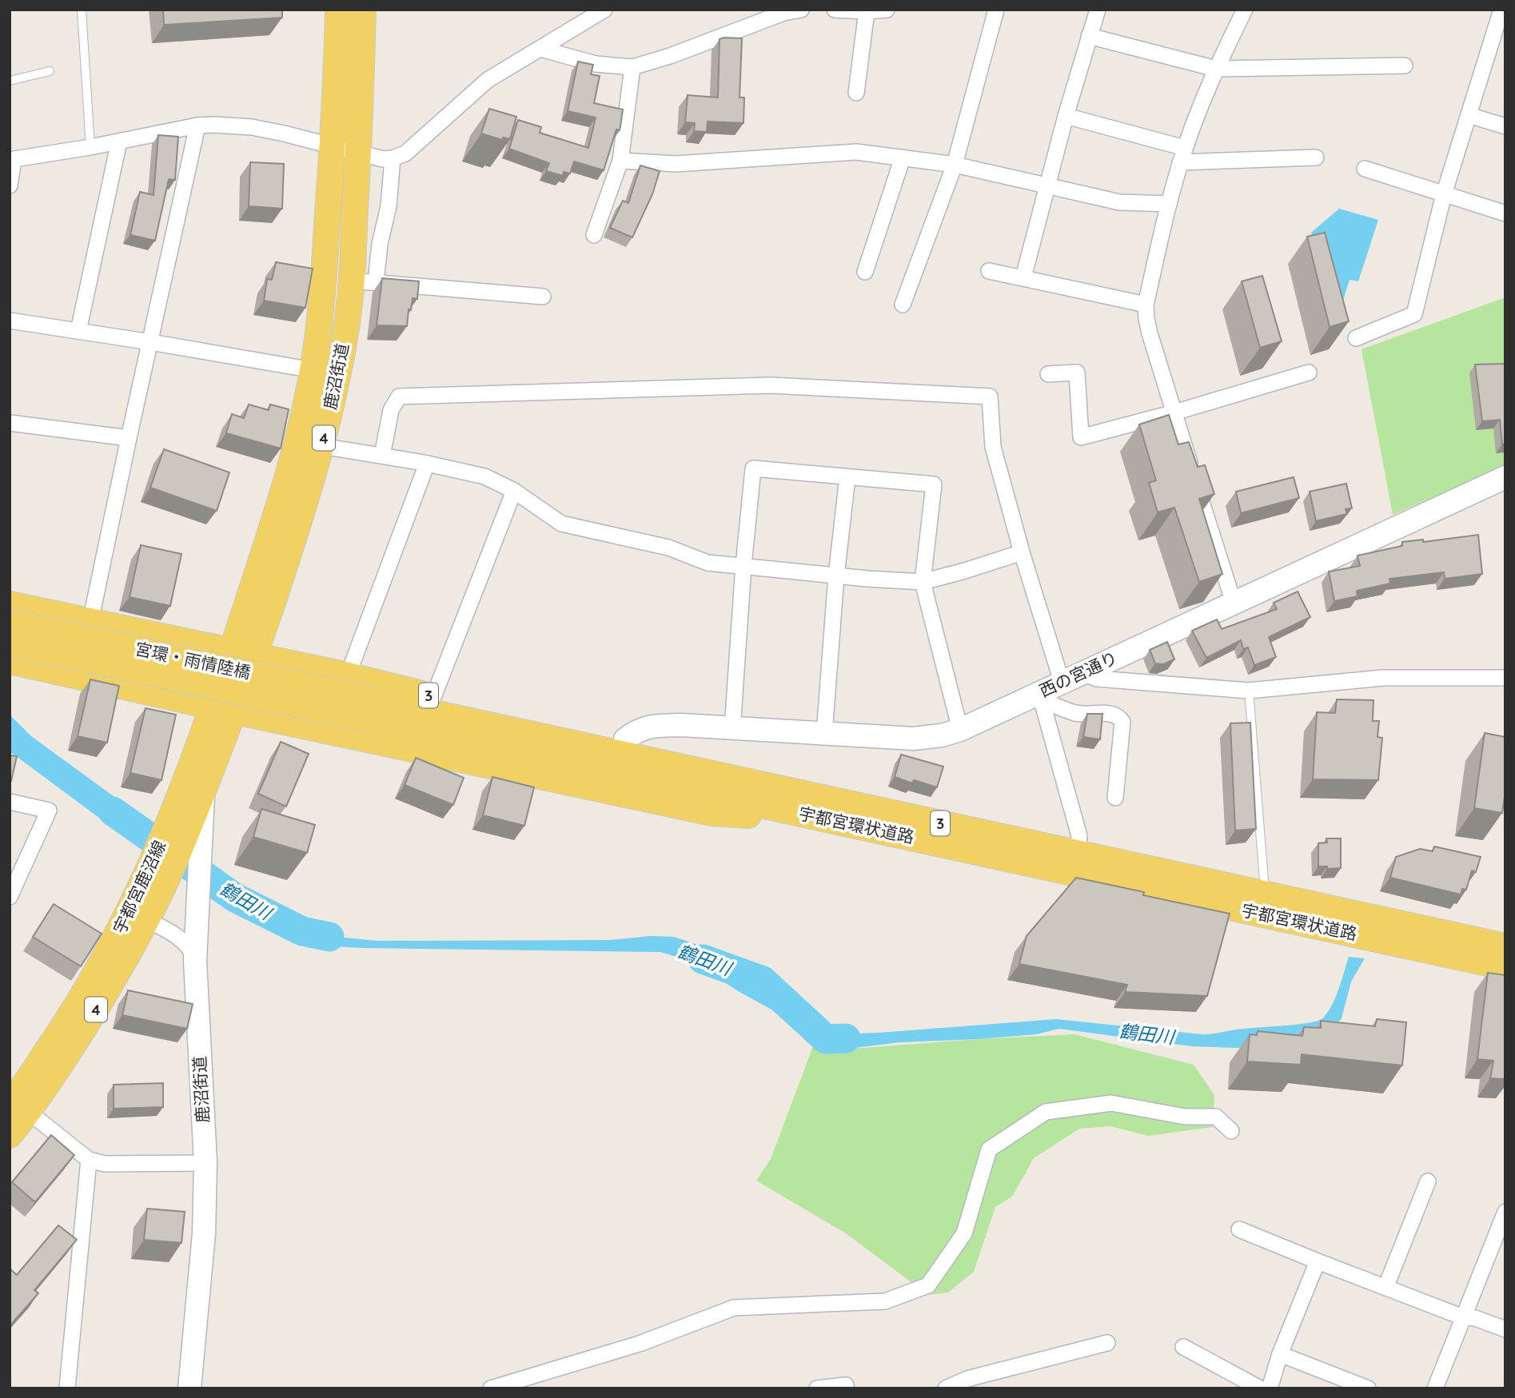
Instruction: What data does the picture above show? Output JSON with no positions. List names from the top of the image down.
{
  "streets": {
    "main road": [
      "鹿沼街道",
      "4",
      "宮環・雨情陸橋",
      "3",
      "宇都宮環状道路",
      "宇都宮鹿沼線"
    ],
    "street": ["西の宮通り"]
  },
  "crossings": [
    ["鹿沼街道", "3"],
    ["鹿沼街道", "宇都宮鹿沼線"],
    ["宮環・雨情陸橋", "宇都宮環状道路"],
    ["西の宮通り", "3"],
    ["3", "宇都宮環状道路"],
    ["3", "宇都宮鹿沼線"]
  ],
  "water": ["鶴田川"]
}
